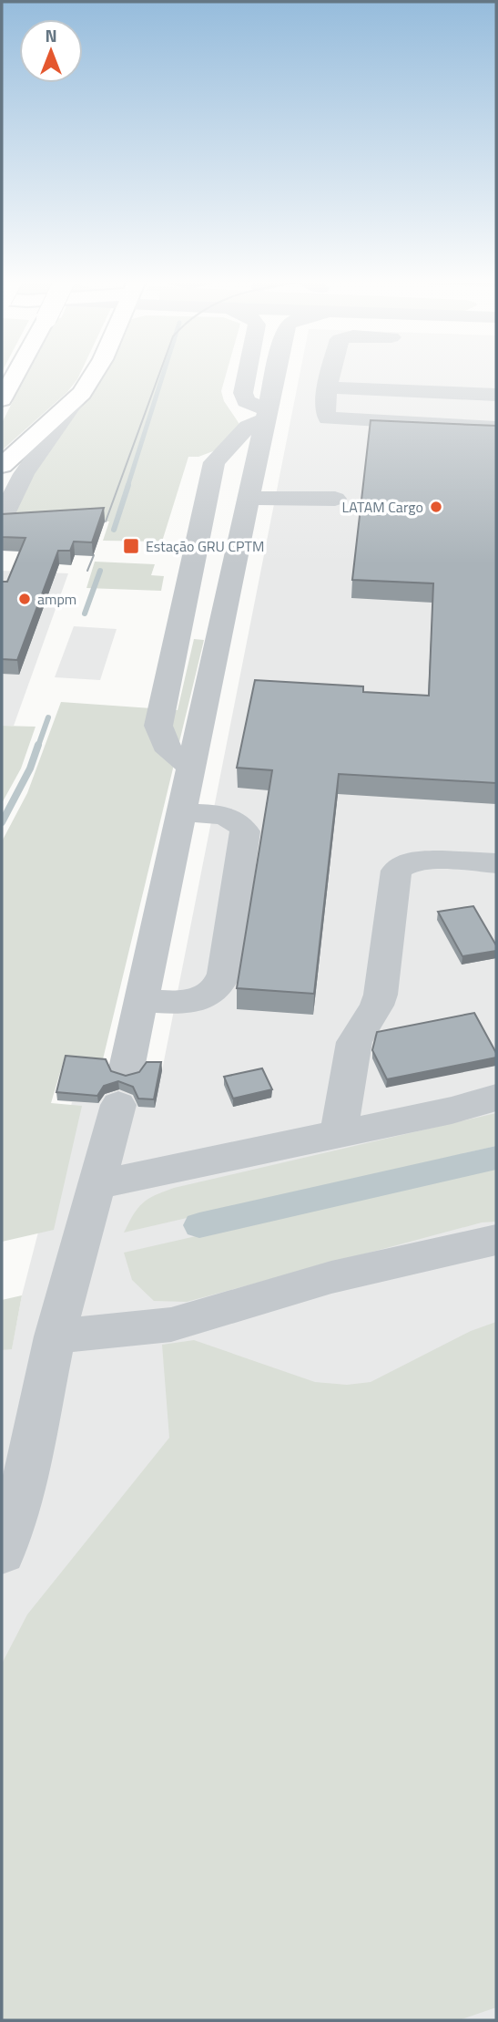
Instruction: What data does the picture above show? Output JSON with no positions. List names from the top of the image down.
{
  "places": {
    "other": ["LATAM Cargo", "ampm"],
    "transit": ["Estação GRU CPTM"]
  },
  "north": "top"
}
